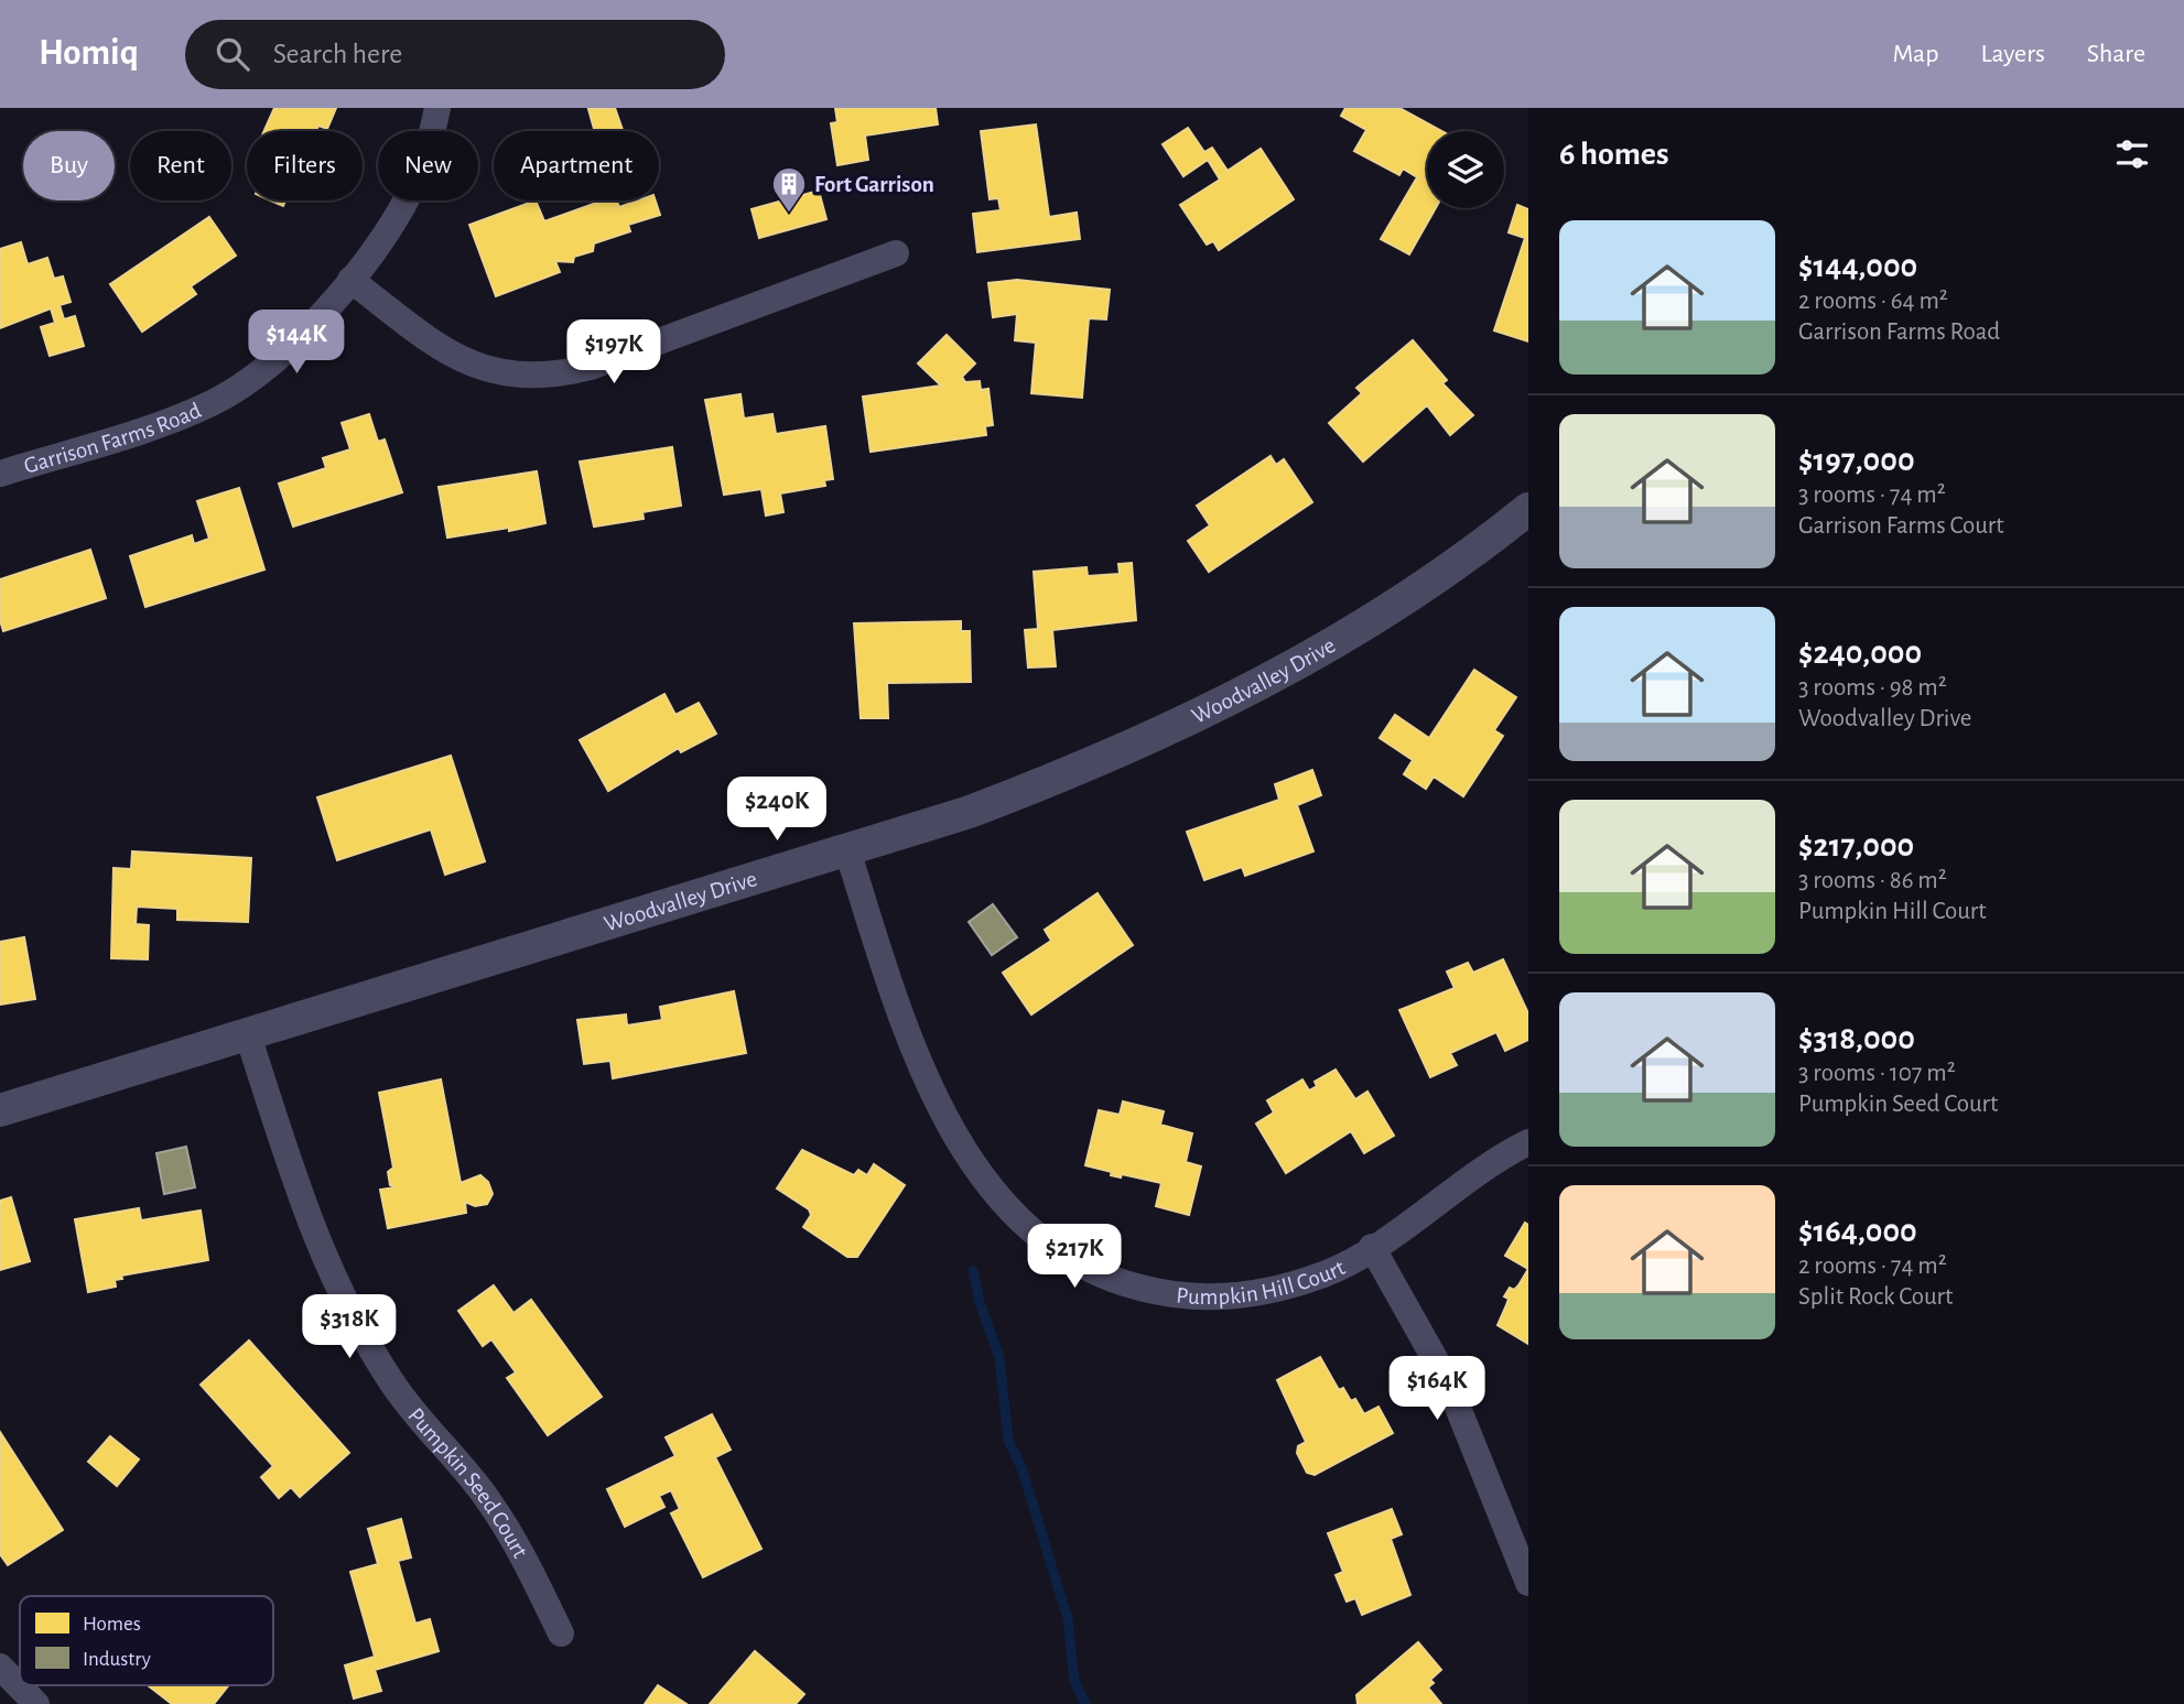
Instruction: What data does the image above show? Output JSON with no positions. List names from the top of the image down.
{
  "streets": {
    "street": [
      "Garrison Farms Road",
      "Woodvalley Drive",
      "Pumpkin Hill Court",
      "Pumpkin Seed Court"
    ]
  },
  "crossings": [
    ["Woodvalley Drive", "Pumpkin Hill Court"],
    ["Woodvalley Drive", "Pumpkin Seed Court"]
  ],
  "places": {
    "building": ["Fort Garrison"]
  },
  "legend": ["Homes", "Industry"],
  "page": {
    "header": "Homiq",
    "search": "Search here",
    "nav": ["Map", "Layers", "Share"],
    "heading": "6 homes",
    "chip": [
      "Buy",
      "Rent",
      "Filters",
      "New",
      "Apartment"
    ],
    "list": [
      {
        "name": "$144,000",
        "note": "2 rooms · 64 m² · Garrison Farms Road"
      },
      {
        "name": "$197,000",
        "note": "3 rooms · 74 m² · Garrison Farms Court"
      },
      {
        "name": "$240,000",
        "note": "3 rooms · 98 m² · Woodvalley Drive"
      },
      {
        "name": "$217,000",
        "note": "3 rooms · 86 m² · Pumpkin Hill Court"
      },
      {
        "name": "$318,000",
        "note": "3 rooms · 107 m² · Pumpkin Seed Court"
      },
      {
        "name": "$164,000",
        "note": "2 rooms · 74 m² · Split Rock Court"
      }
    ],
    "price": [
      "$144K",
      "$197K",
      "$240K",
      "$217K",
      "$318K",
      "$164K"
    ]
  }
}
